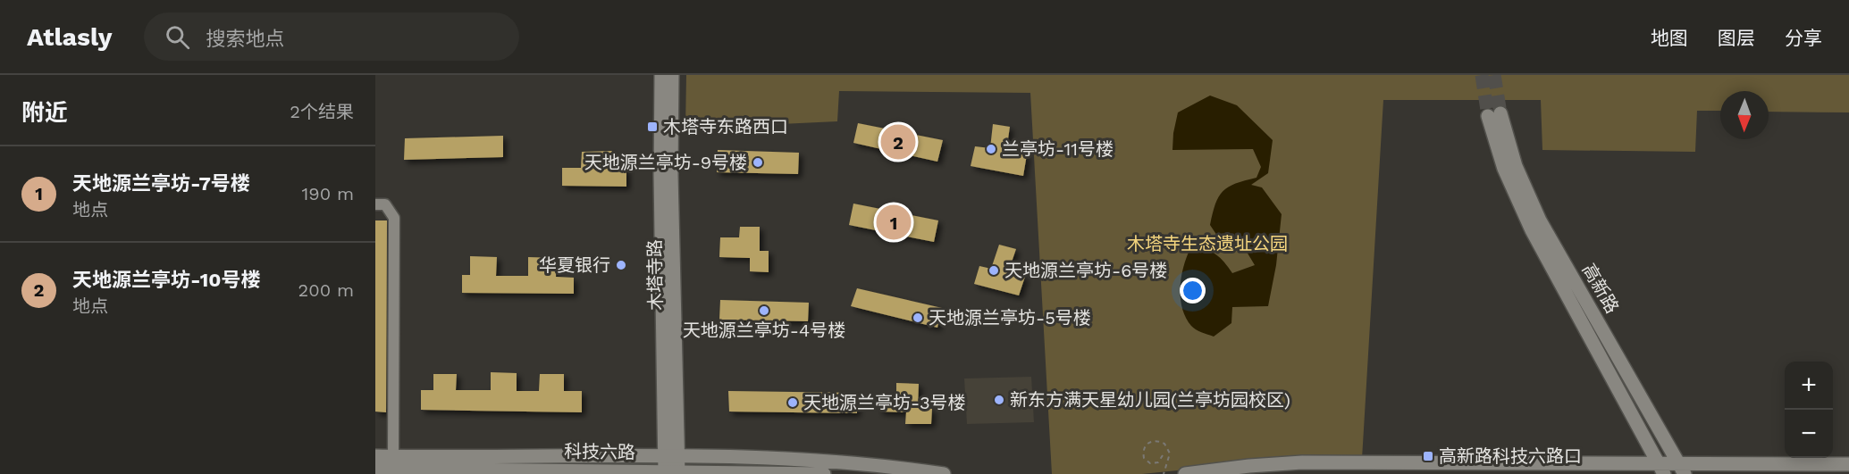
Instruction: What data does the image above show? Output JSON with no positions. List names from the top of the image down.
{
  "streets": {
    "main road": ["木塔寺路", "高新路", "科技六路"]
  },
  "crossings": [
    ["木塔寺路", "科技六路"]
  ],
  "parks": ["木塔寺生态遗址公园"],
  "places": {
    "transit": ["木塔寺东路西口", "高新路科技六路口"],
    "other": [
      "兰亭坊-11号楼",
      "天地源兰亭坊-9号楼",
      "华夏银行",
      "天地源兰亭坊-6号楼",
      "天地源兰亭坊-4号楼",
      "天地源兰亭坊-5号楼",
      "新东方满天星幼儿园(兰亭坊园校区)",
      "天地源兰亭坊-3号楼"
    ]
  },
  "north": "bottom",
  "page": {
    "header": "Atlasly",
    "search": "搜索地点",
    "nav": ["地图", "图层", "分享"],
    "heading": ["附近", "2个结果"],
    "pins": ["2", "1"],
    "list": [
      {
        "mark": "1",
        "name": "天地源兰亭坊-7号楼",
        "note": "地点",
        "value": "190 m"
      },
      {
        "mark": "2",
        "name": "天地源兰亭坊-10号楼",
        "note": "地点",
        "value": "200 m"
      }
    ],
    "map_buttons": ["+", "−"]
  }
}
